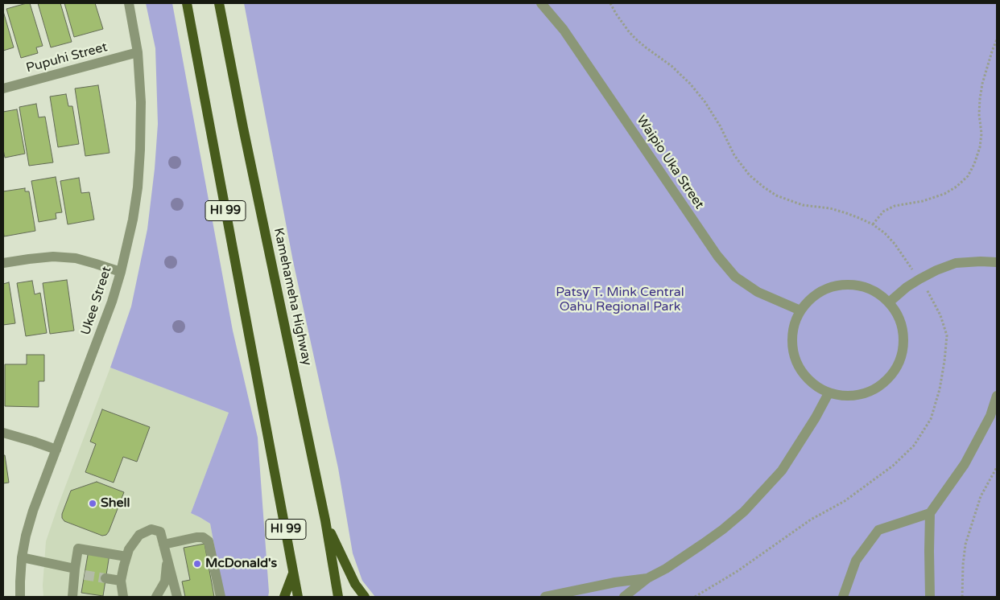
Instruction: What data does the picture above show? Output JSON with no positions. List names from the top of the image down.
{
  "streets": {
    "main road": ["HI 99", "Kamehameha Highway"],
    "street": ["Pupuhi Street", "Waipio Uka Street", "Ukee Street"]
  },
  "crossings": [
    ["Pupuhi Street", "Ukee Street"]
  ],
  "parks": ["Patsy T. Mink Central Oahu Regional Park"],
  "places": ["Shell", "McDonald's"]
}
